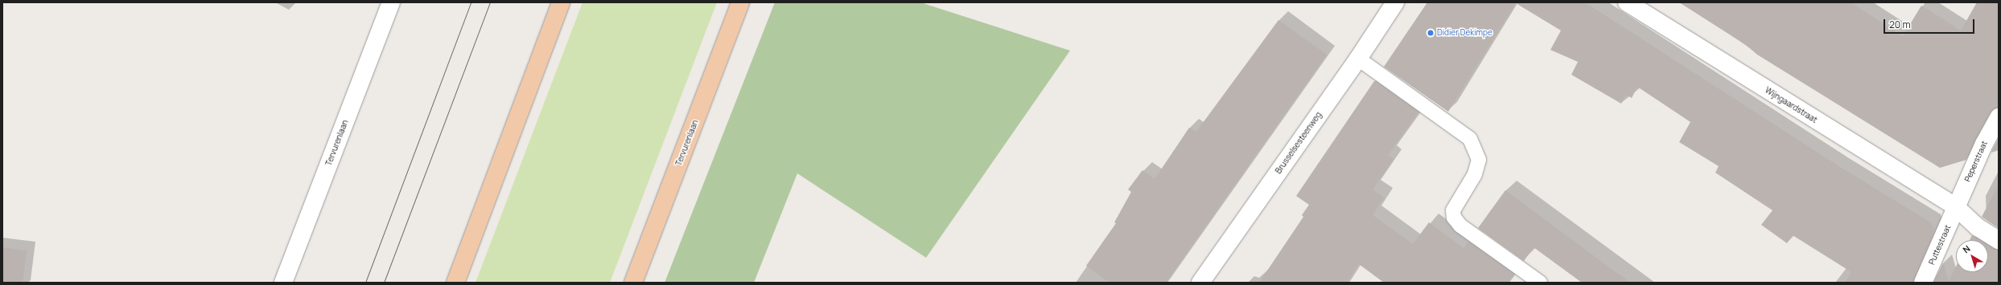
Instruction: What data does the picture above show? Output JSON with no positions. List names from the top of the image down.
{
  "streets": {
    "main road": ["Tervurenlaan"],
    "street": [
      "Wijngaardstraat",
      "Brusselsesteenweg",
      "Peperstraat",
      "Puttestraat"
    ]
  },
  "crossings": [
    ["Wijngaardstraat", "Peperstraat"],
    ["Wijngaardstraat", "Puttestraat"],
    ["Peperstraat", "Puttestraat"]
  ],
  "places": ["Didier Dekimpe"],
  "scale_bar": "20 m",
  "north": "top left"
}
